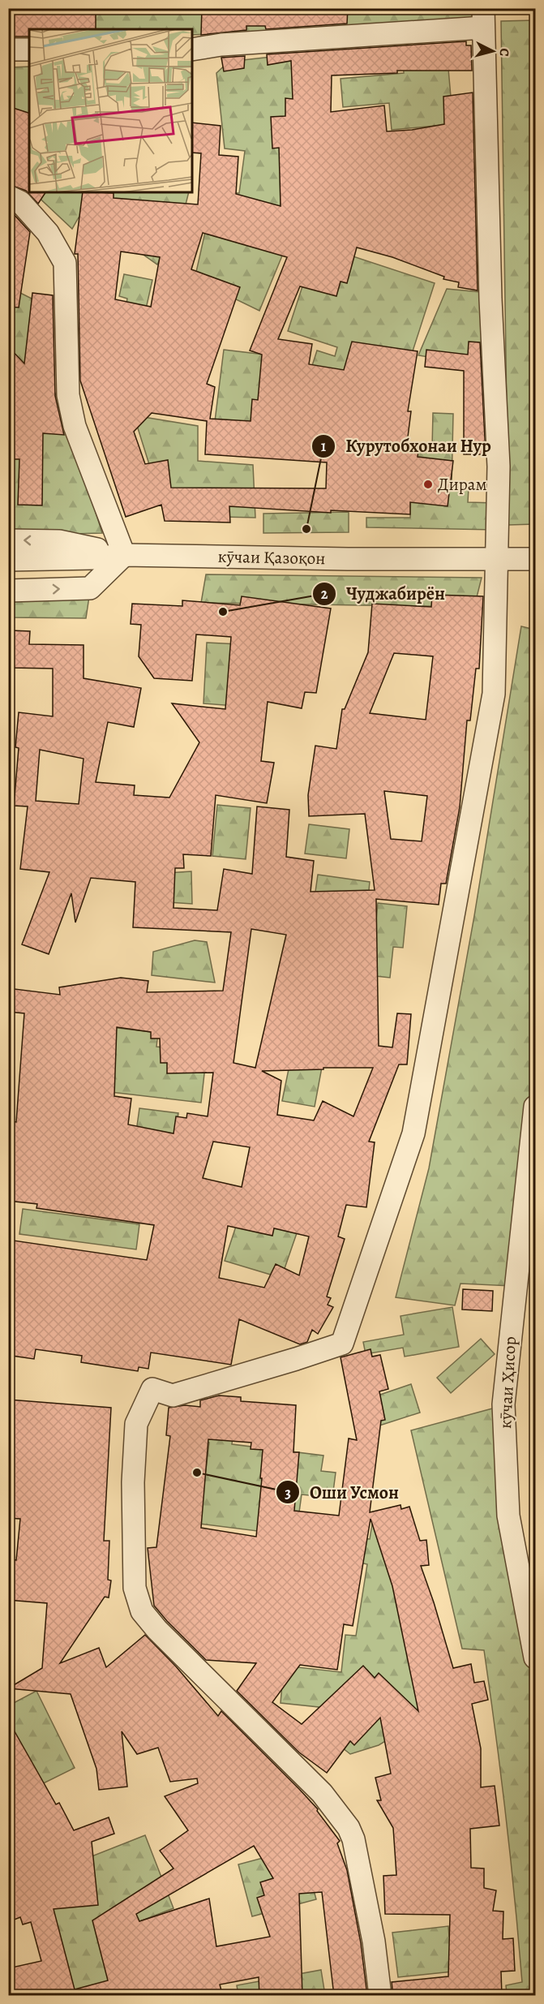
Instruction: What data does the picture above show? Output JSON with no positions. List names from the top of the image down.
{
  "streets": {
    "street": ["кӯчаи Қазоқон", "кӯчаи Ҳисор"]
  },
  "places": [
    "Дирам",
    "Курутобхонаи Нур",
    "Чуджабирён",
    "Оши Усмон"
  ],
  "north": "right"
}
